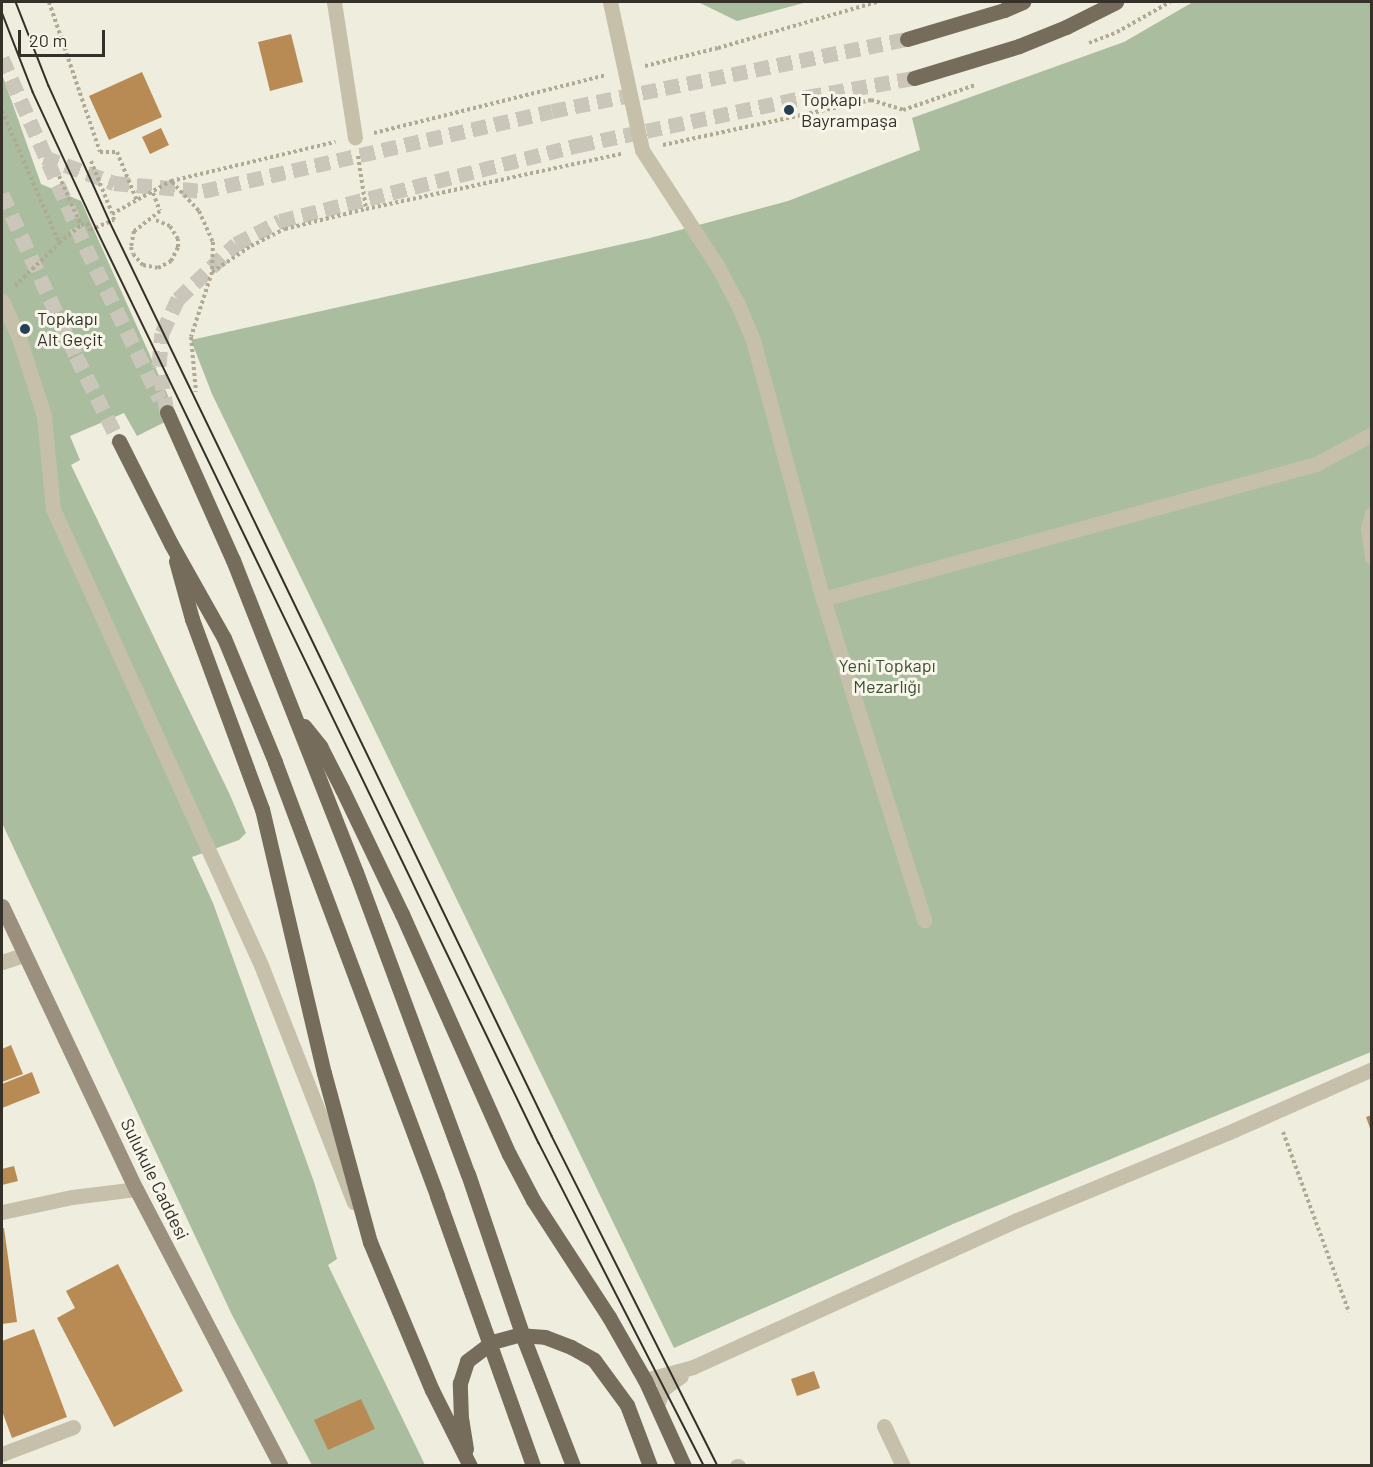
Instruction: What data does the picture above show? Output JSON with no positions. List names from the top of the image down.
{
  "streets": {
    "street": ["Sulukule Caddesi"]
  },
  "parks": ["Yeni Topkapı Mezarlığı"],
  "places": ["Topkapı Bayrampaşa", "Topkapı Alt Geçit"],
  "scale_bar": "20 m"
}
